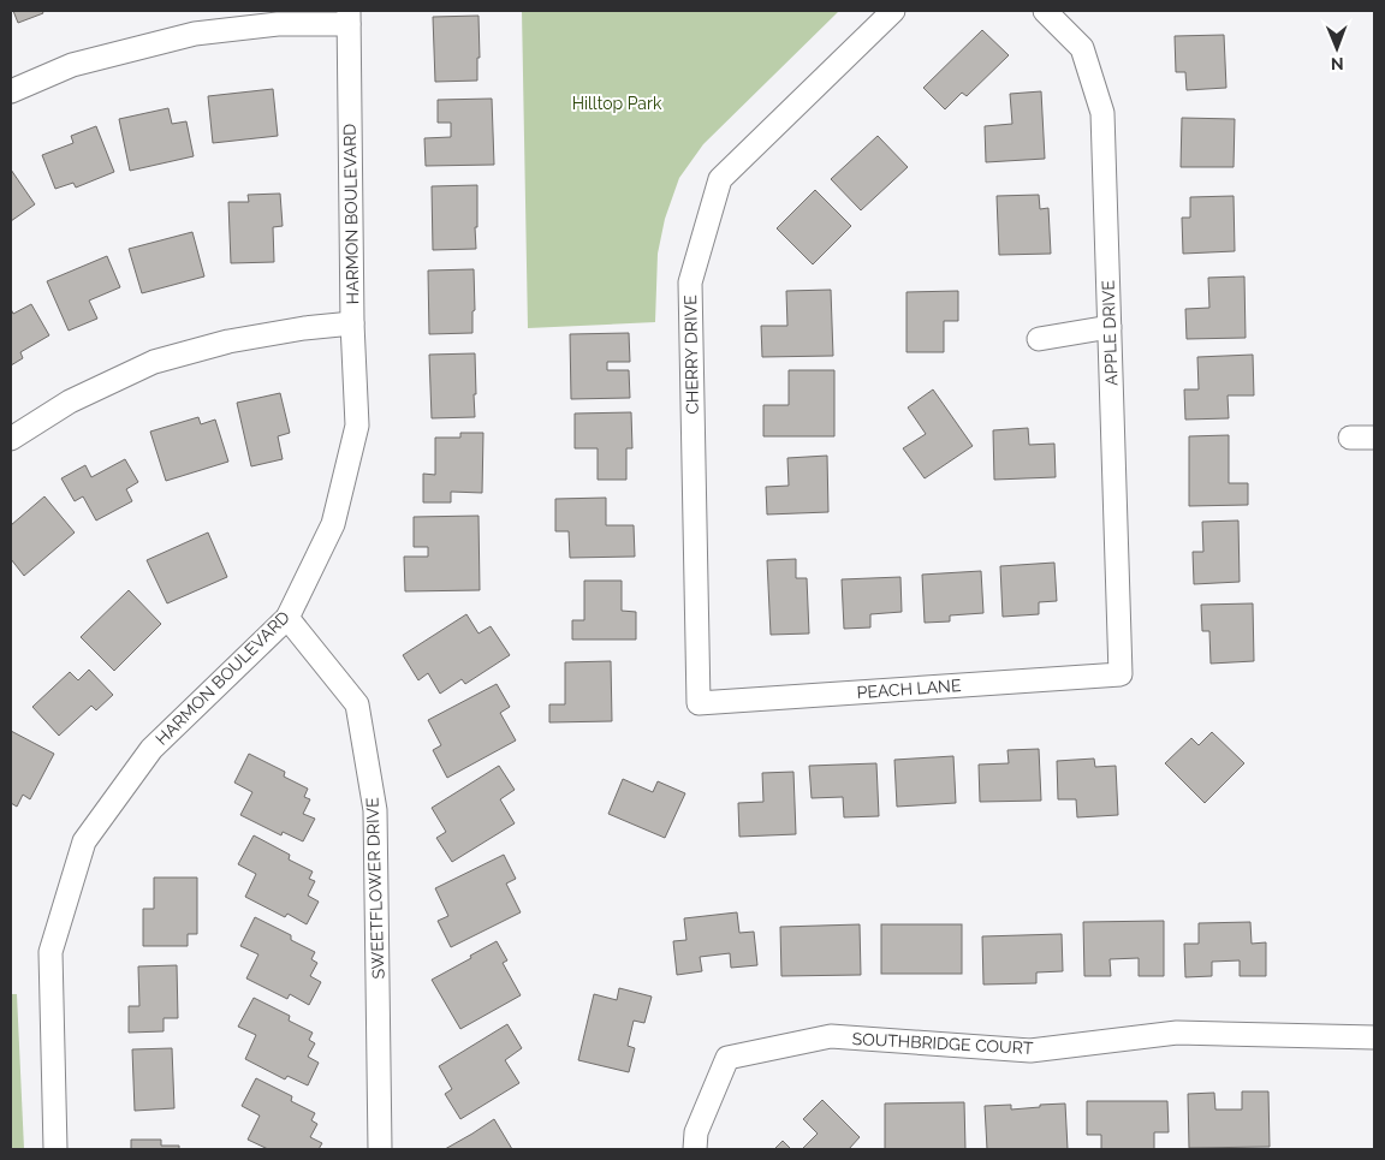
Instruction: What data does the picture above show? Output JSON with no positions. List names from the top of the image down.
{
  "streets": {
    "street": [
      "HARMON BOULEVARD",
      "APPLE DRIVE",
      "CHERRY DRIVE",
      "PEACH LANE",
      "SWEETFLOWER DRIVE",
      "SOUTHBRIDGE COURT"
    ]
  },
  "crossings": [
    ["HARMON BOULEVARD", "SWEETFLOWER DRIVE"],
    ["APPLE DRIVE", "PEACH LANE"],
    ["CHERRY DRIVE", "PEACH LANE"]
  ],
  "parks": ["Hilltop Park"],
  "north": "bottom"
}
